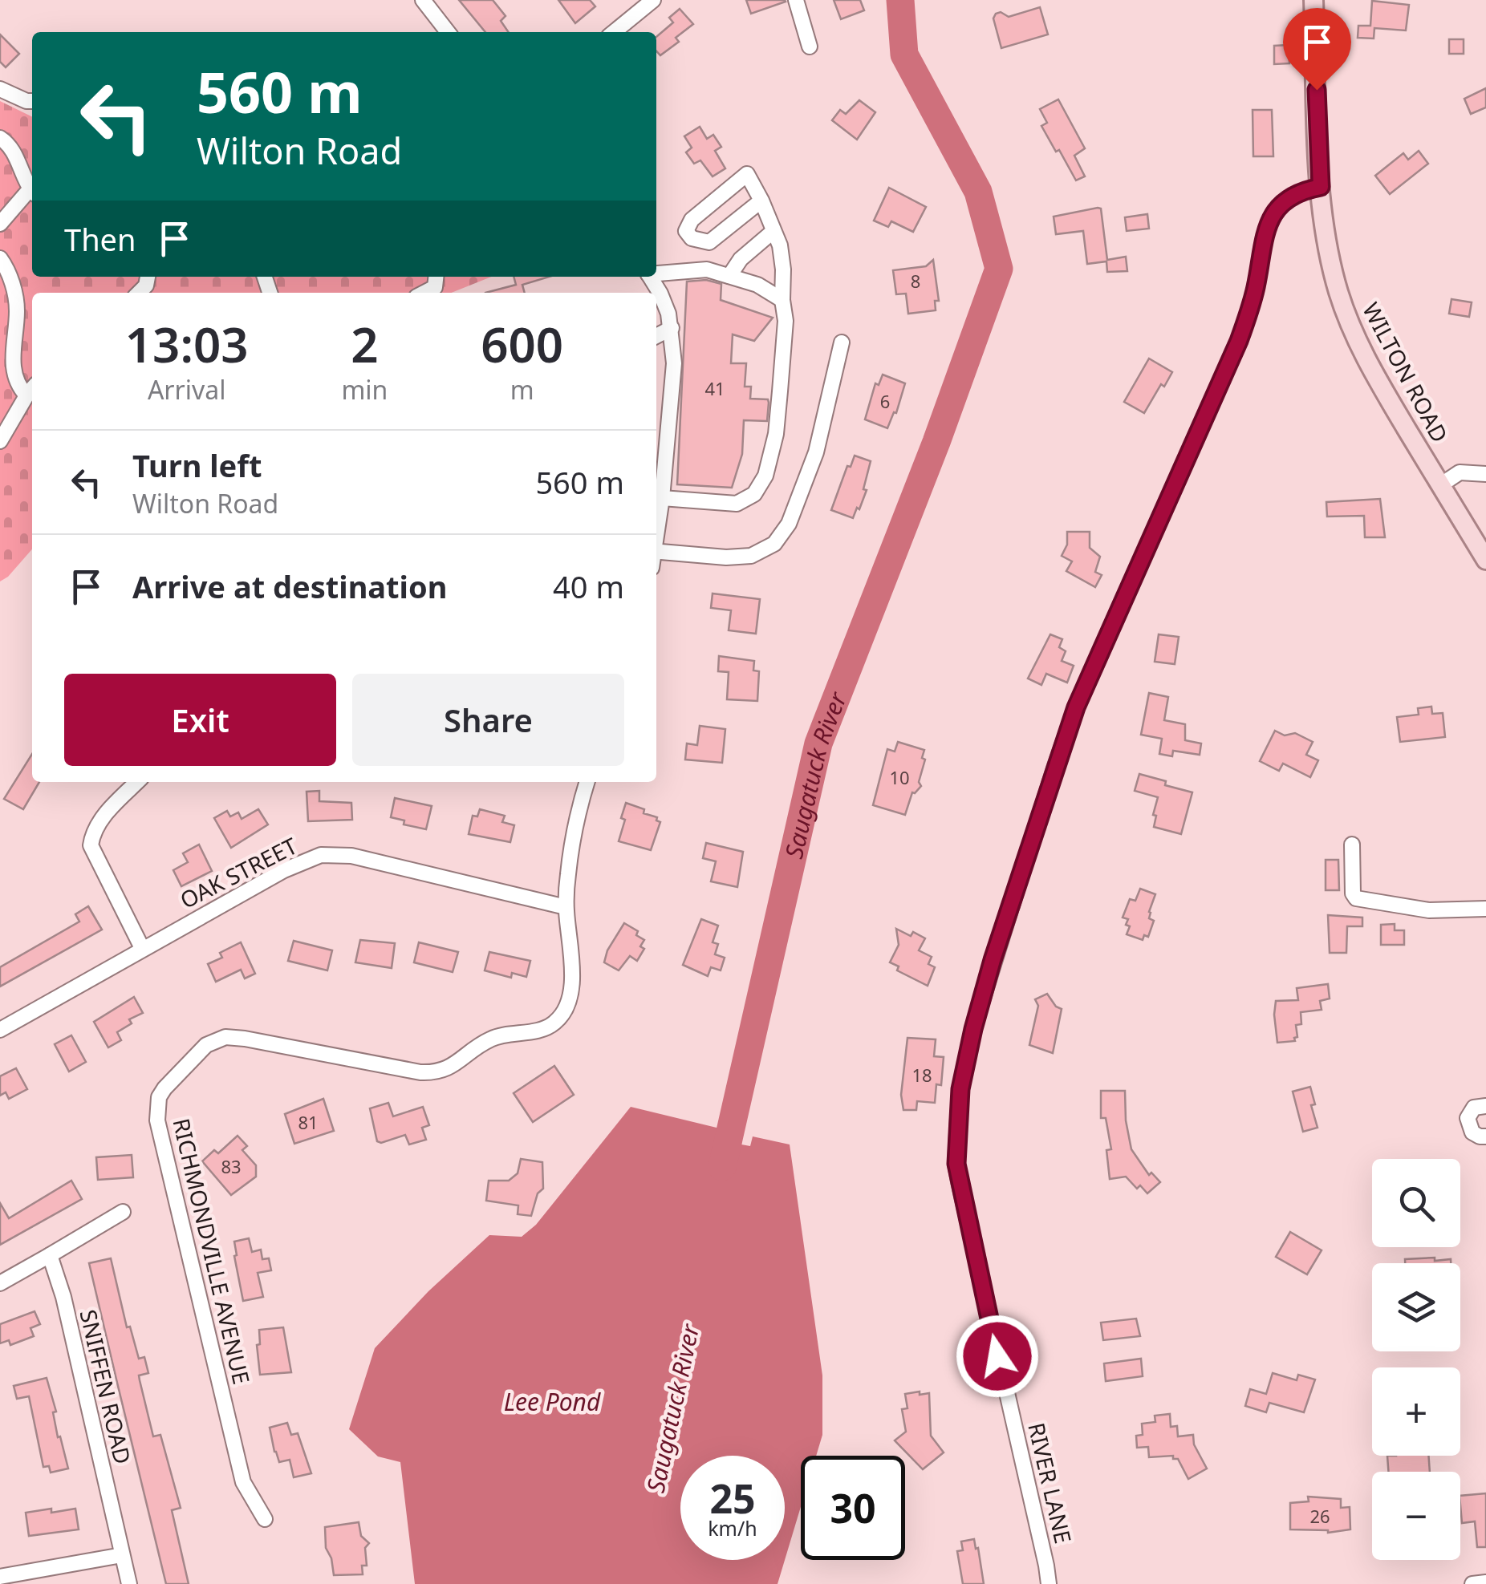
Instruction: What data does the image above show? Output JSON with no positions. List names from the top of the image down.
{
  "streets": {
    "main road": ["WILTON ROAD"],
    "street": [
      "OAK STREET",
      "RICHMONDVILLE AVENUE",
      "SNIFFEN ROAD",
      "RIVER LANE"
    ]
  },
  "crossings": [
    ["WILTON ROAD", "RIVER LANE"],
    ["OAK STREET", "RICHMONDVILLE AVENUE"]
  ],
  "water": ["Saugatuck River", "Lee Pond"],
  "house_numbers": [
    "8",
    "41",
    "6",
    "10",
    "18",
    "81",
    "83",
    "26"
  ],
  "page": {
    "turn": ["560 m", "Wilton Road"],
    "then": "Then",
    "eta": [
      "13:03",
      "Arrival",
      "2",
      "min",
      "600",
      "m"
    ],
    "list": [
      {
        "name": "Turn left",
        "note": "Wilton Road",
        "value": "560 m"
      },
      {
        "name": "Arrive at destination",
        "value": "40 m"
      }
    ],
    "buttons": ["Exit", "Share"],
    "map_buttons": ["+", "−"],
    "speed": "25 km/h",
    "limit": "30"
  }
}
